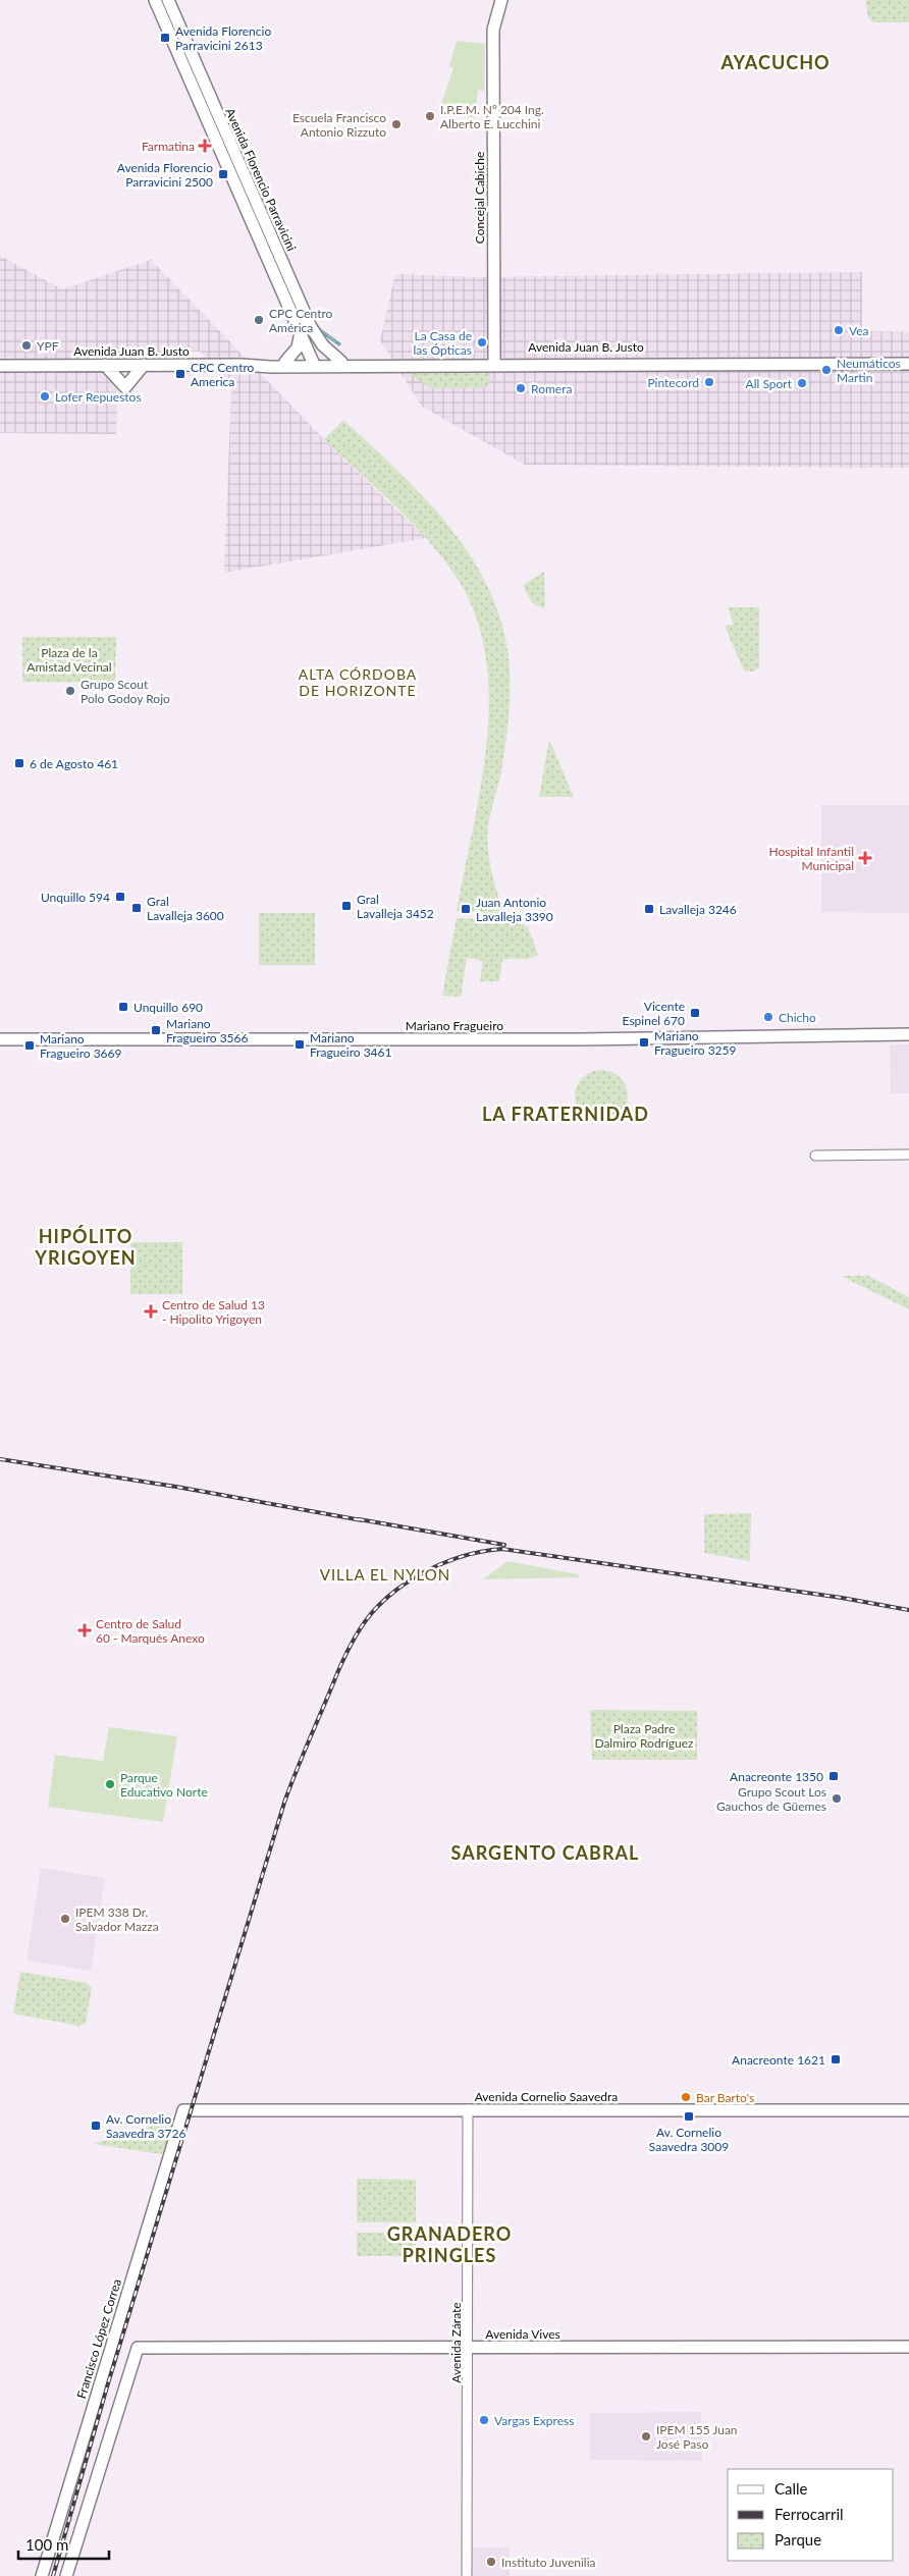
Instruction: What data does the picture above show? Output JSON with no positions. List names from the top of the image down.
{
  "streets": {
    "main road": [
      "Avenida Florencio Parravicini",
      "Concejal Cabiche",
      "Avenida Juan B. Justo",
      "Mariano Fragueiro",
      "Avenida Cornelio Saavedra",
      "Avenida Vives",
      "Francisco López Correa"
    ],
    "street": ["Avenida Zárate"]
  },
  "crossings": [
    ["Avenida Florencio Parravicini", "Avenida Juan B. Justo"],
    ["Concejal Cabiche", "Avenida Juan B. Justo"],
    ["Avenida Cornelio Saavedra", "Francisco López Correa"],
    ["Avenida Cornelio Saavedra", "Avenida Zárate"],
    ["Avenida Vives", "Avenida Zárate"]
  ],
  "districts": [
    "AYACUCHO",
    "ALTA CÓRDOBA DE HORIZONTE",
    "LA FRATERNIDAD",
    "HIPÓLITO YRIGOYEN",
    "VILLA EL NYLON",
    "SARGENTO CABRAL",
    "GRANADERO PRINGLES"
  ],
  "parks": ["Plaza de la Amistad Vecinal", "Plaza Padre Dalmiro Rodríguez"],
  "places": {
    "transit": [
      "Avenida Florencio Parravicini 2613",
      "Avenida Florencio Parravicini 2500",
      "CPC Centro America",
      "6 de Agosto 461",
      "Unquillo 594",
      "Gral Lavalleja 3452",
      "Gral Lavalleja 3600",
      "Juan Antonio Lavalleja 3390",
      "Lavalleja 3246",
      "Unquillo 690",
      "Vicente Espinel 670",
      "Mariano Fragueiro 3566",
      "Mariano Fragueiro 3259",
      "Mariano Fragueiro 3461",
      "Mariano Fragueiro 3669",
      "Anacreonte 1350",
      "Anacreonte 1621",
      "Av. Cornelio Saavedra 3009",
      "Av. Cornelio Saavedra 3726"
    ],
    "other": [
      "I.P.E.M. Nº 204 Ing. Alberto E. Lucchini",
      "Escuela Francisco Antonio Rizzuto",
      "CPC Centro América",
      "Vea",
      "La Casa de las Ópticas",
      "YPF",
      "Neumáticos Martin",
      "Pintecord",
      "All Sport",
      "Romera",
      "Lofer Repuestos",
      "Grupo Scout Polo Godoy Rojo",
      "Chicho",
      "Parque Educativo Norte",
      "Grupo Scout Los Gauchos de Güemes",
      "IPEM 338 Dr. Salvador Mazza",
      "Bar Barto's",
      "Vargas Express",
      "IPEM 155 Juan José Paso",
      "Instituto Juvenilia"
    ],
    "health": [
      "Farmatina",
      "Hospital Infantil Municipal",
      "Centro de Salud 13 - Hipolito Yrigoyen",
      "Centro de Salud 60 - Marqués Anexo"
    ]
  },
  "legend": ["Calle", "Ferrocarril", "Parque"],
  "scale_bar": "100 m"
}
